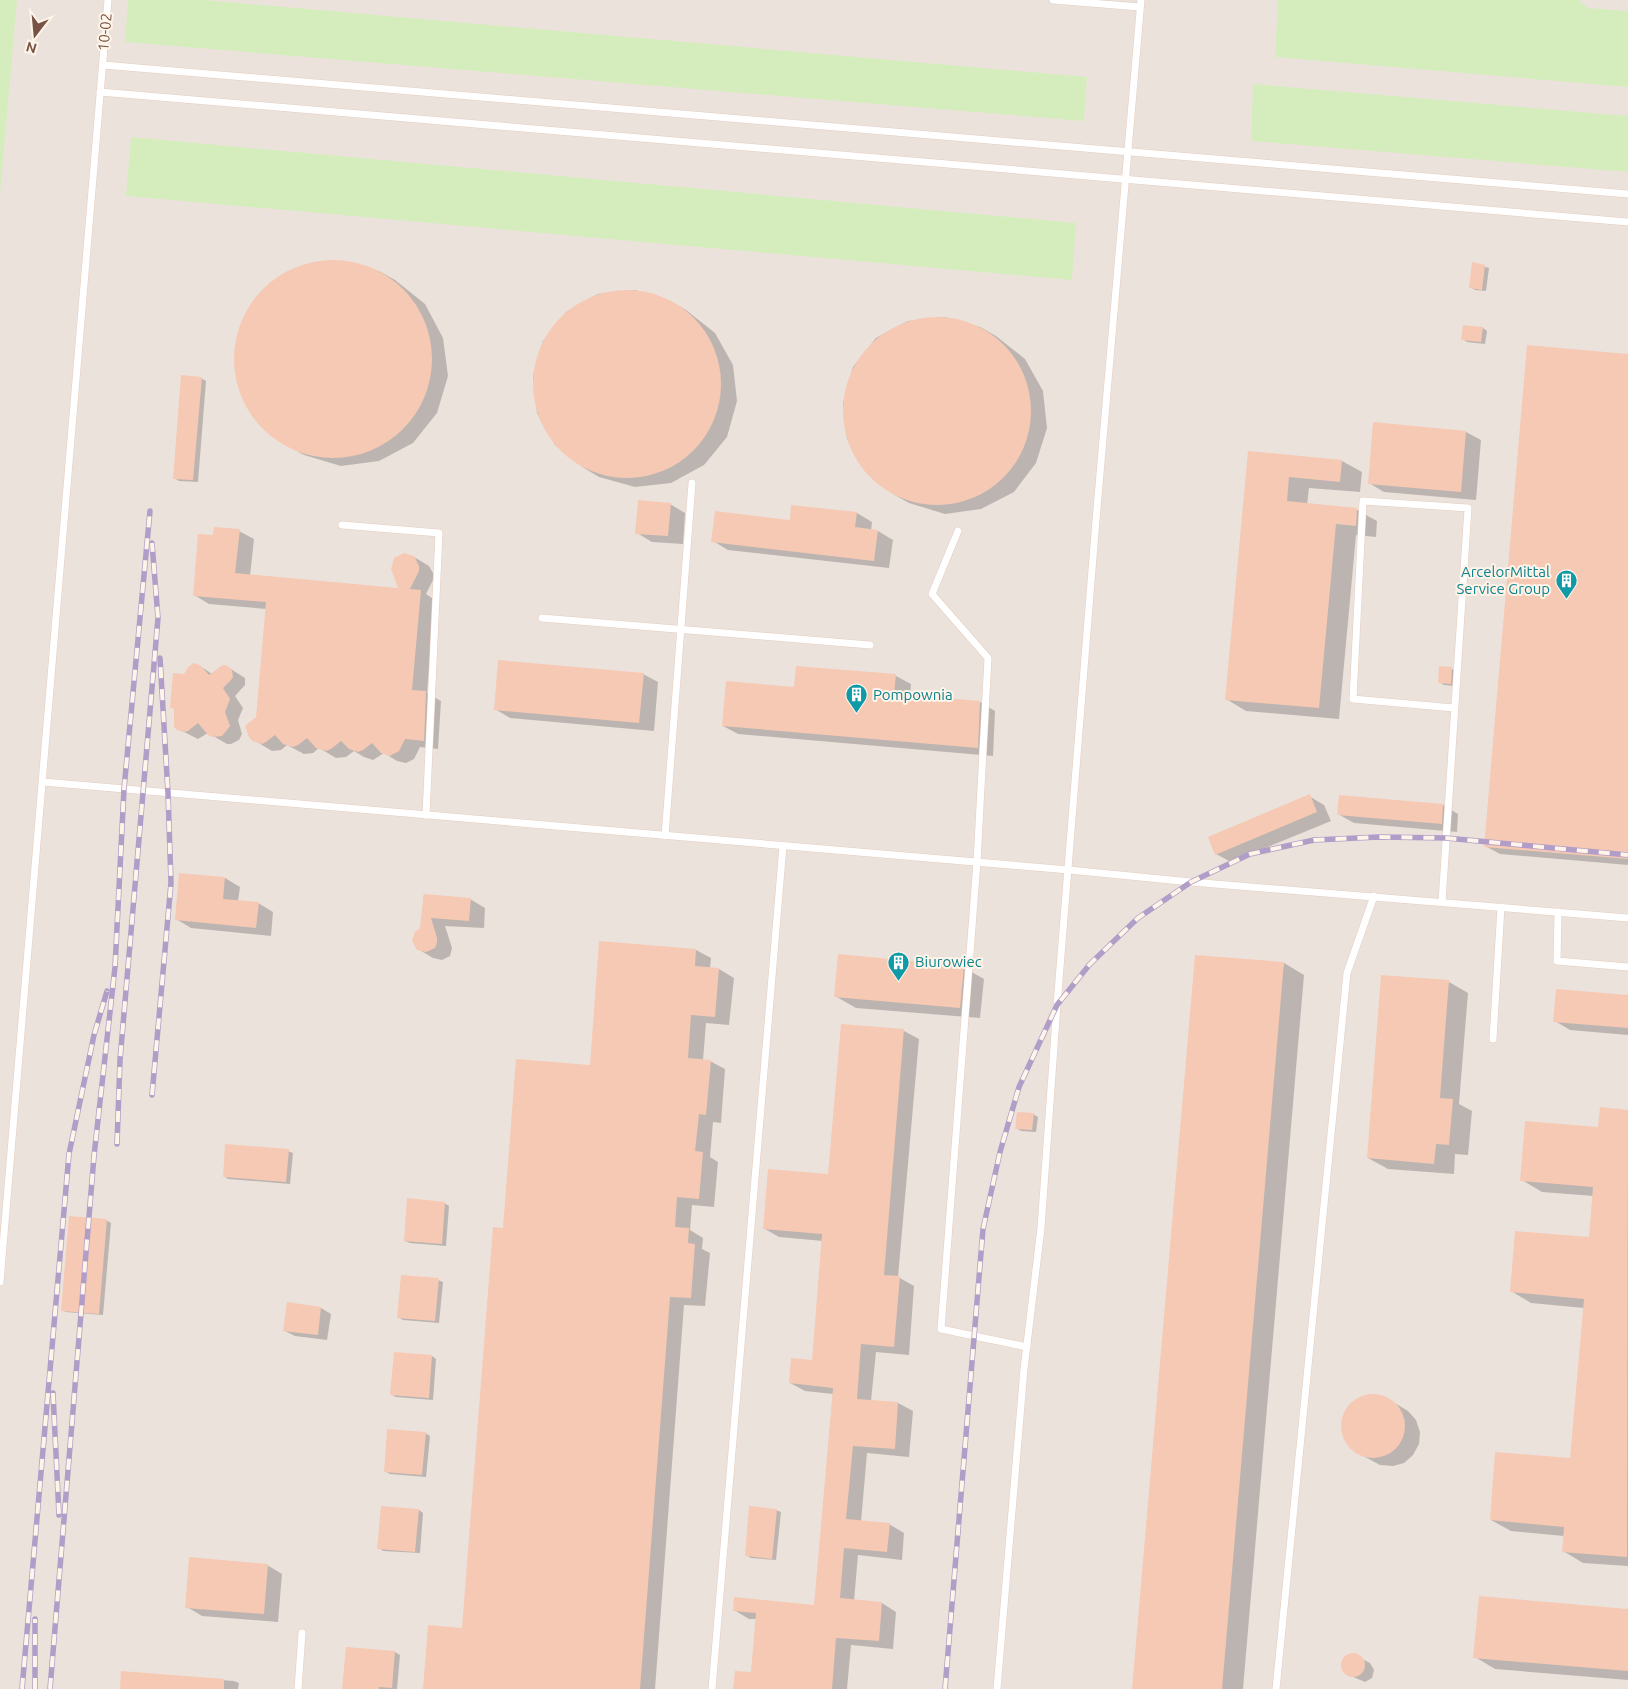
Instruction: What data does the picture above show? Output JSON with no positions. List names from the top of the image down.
{
  "streets": {
    "lane": ["10-02"]
  },
  "places": {
    "building": ["ArcelorMittal Service Group", "Pompownia", "Biurowiec"]
  },
  "north": "bottom"
}
